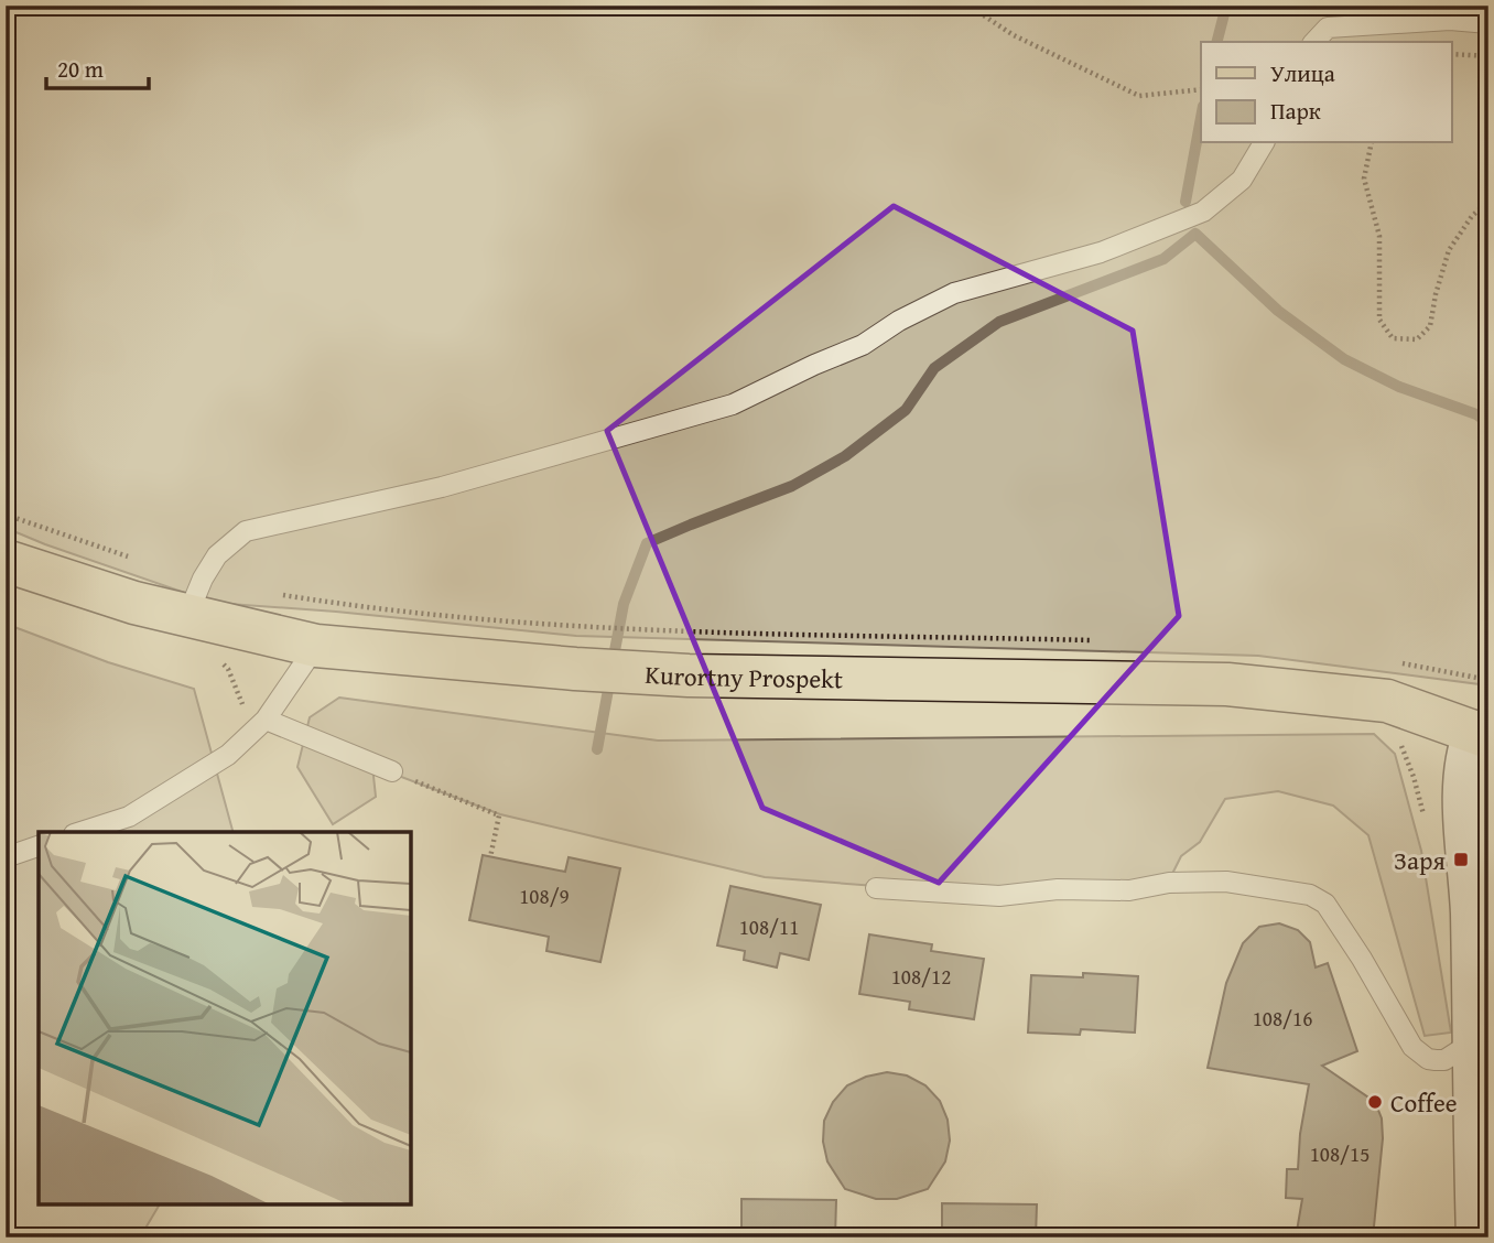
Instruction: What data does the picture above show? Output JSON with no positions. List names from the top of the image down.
{
  "streets": {
    "main road": ["Kurortny Prospekt"]
  },
  "places": {
    "transit": ["Заря"],
    "other": ["Coffee"]
  },
  "house_numbers": [
    "108/9",
    "108/11",
    "108/12",
    "108/16",
    "108/15"
  ],
  "legend": ["Улица", "Парк"],
  "scale_bar": "20 m"
}
